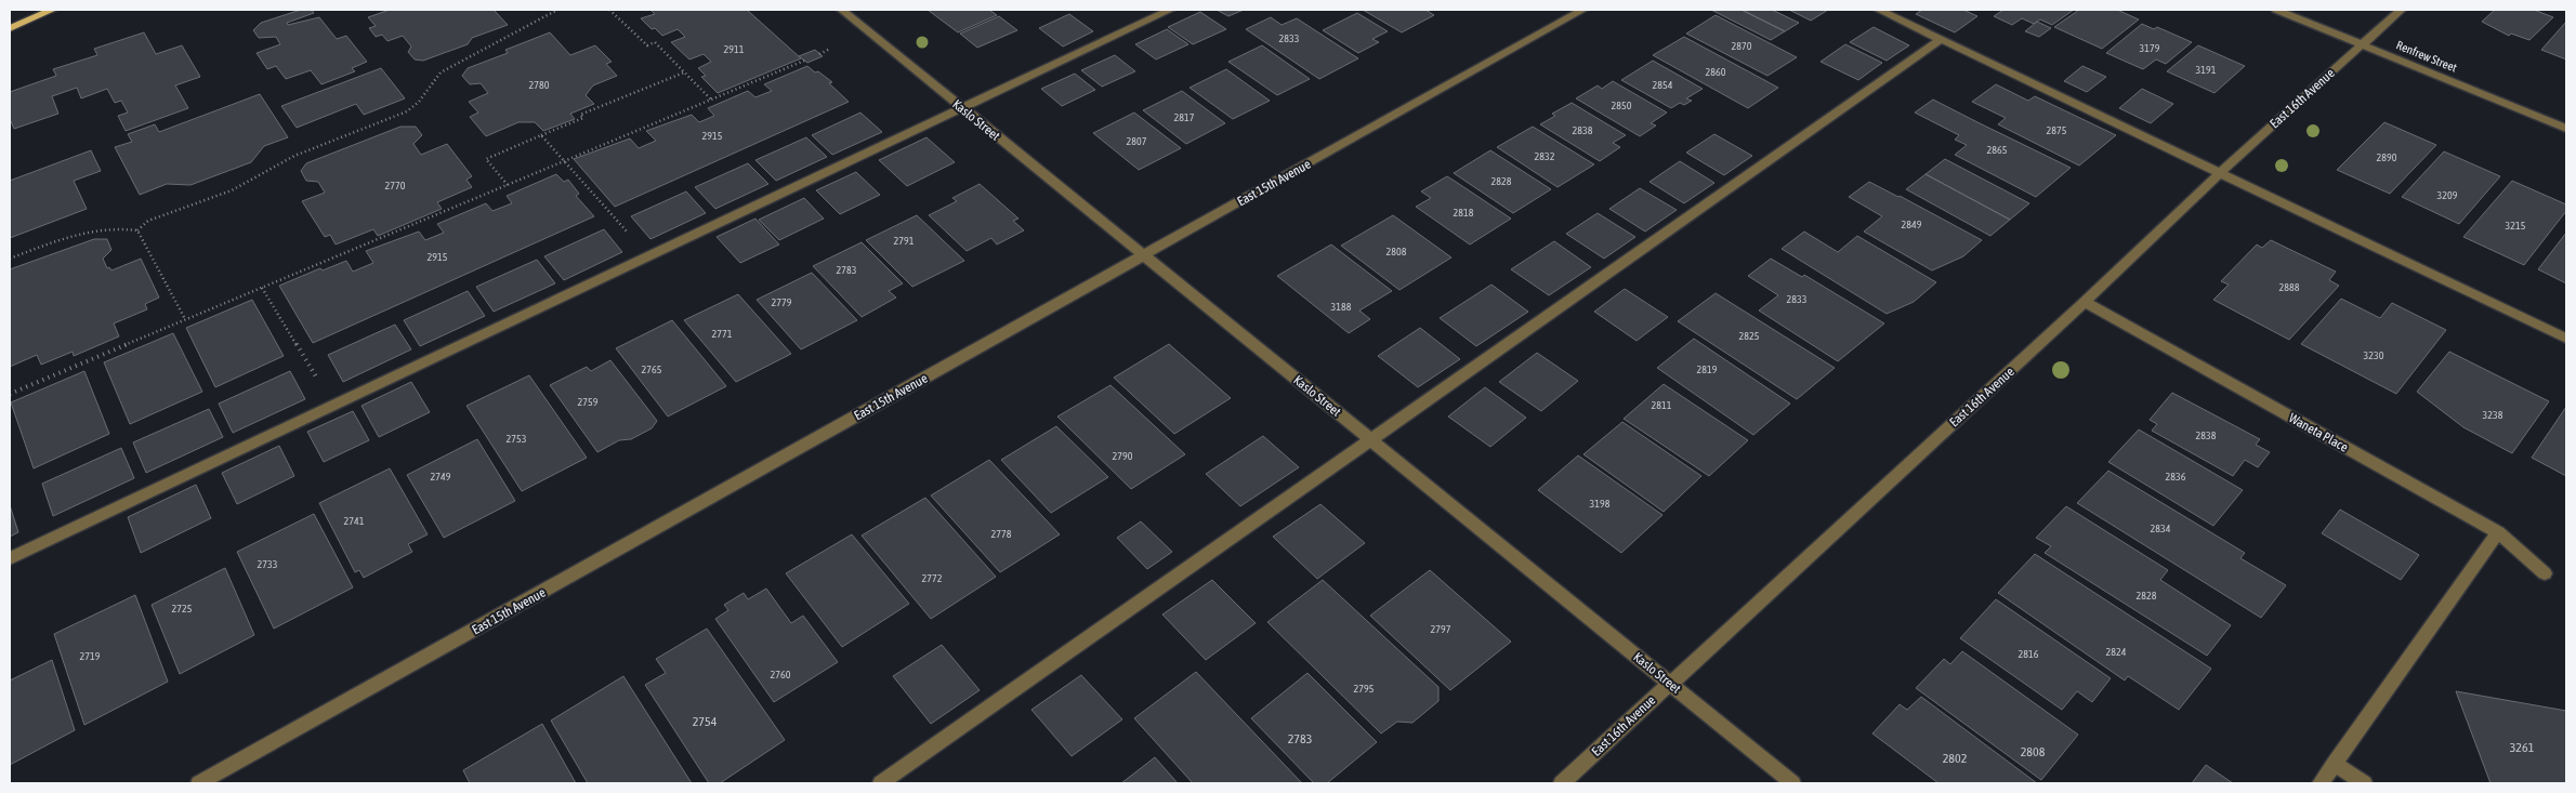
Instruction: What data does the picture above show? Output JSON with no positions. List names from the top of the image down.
{
  "streets": {
    "street": [
      "Renfrew Street",
      "East 16th Avenue",
      "Kaslo Street",
      "East 15th Avenue",
      "Waneta Place"
    ]
  },
  "crossings": [
    ["Renfrew Street", "East 16th Avenue"],
    ["East 16th Avenue", "Kaslo Street"],
    ["East 16th Avenue", "Waneta Place"],
    ["Kaslo Street", "East 15th Avenue"]
  ],
  "house_numbers": [
    "2833",
    "2870",
    "3179",
    "2911",
    "3191",
    "2860",
    "2780",
    "2854",
    "2850",
    "2817",
    "2838",
    "2875",
    "2915",
    "2807",
    "2865",
    "2832",
    "2890",
    "2828",
    "2770",
    "3209",
    "2818",
    "2849",
    "3215",
    "2791",
    "2808",
    "2915",
    "2783",
    "2888",
    "2833",
    "2779",
    "3188",
    "2771",
    "2825",
    "3230",
    "2765",
    "2819",
    "2759",
    "2811",
    "3238",
    "2838",
    "2753",
    "2790",
    "2749",
    "2836",
    "3198",
    "2741",
    "2834",
    "2778",
    "2733",
    "2772",
    "2828",
    "2725",
    "2797",
    "2824",
    "2816",
    "2719",
    "2760",
    "2795",
    "2754",
    "2783",
    "3261",
    "2808",
    "2802"
  ]
}
